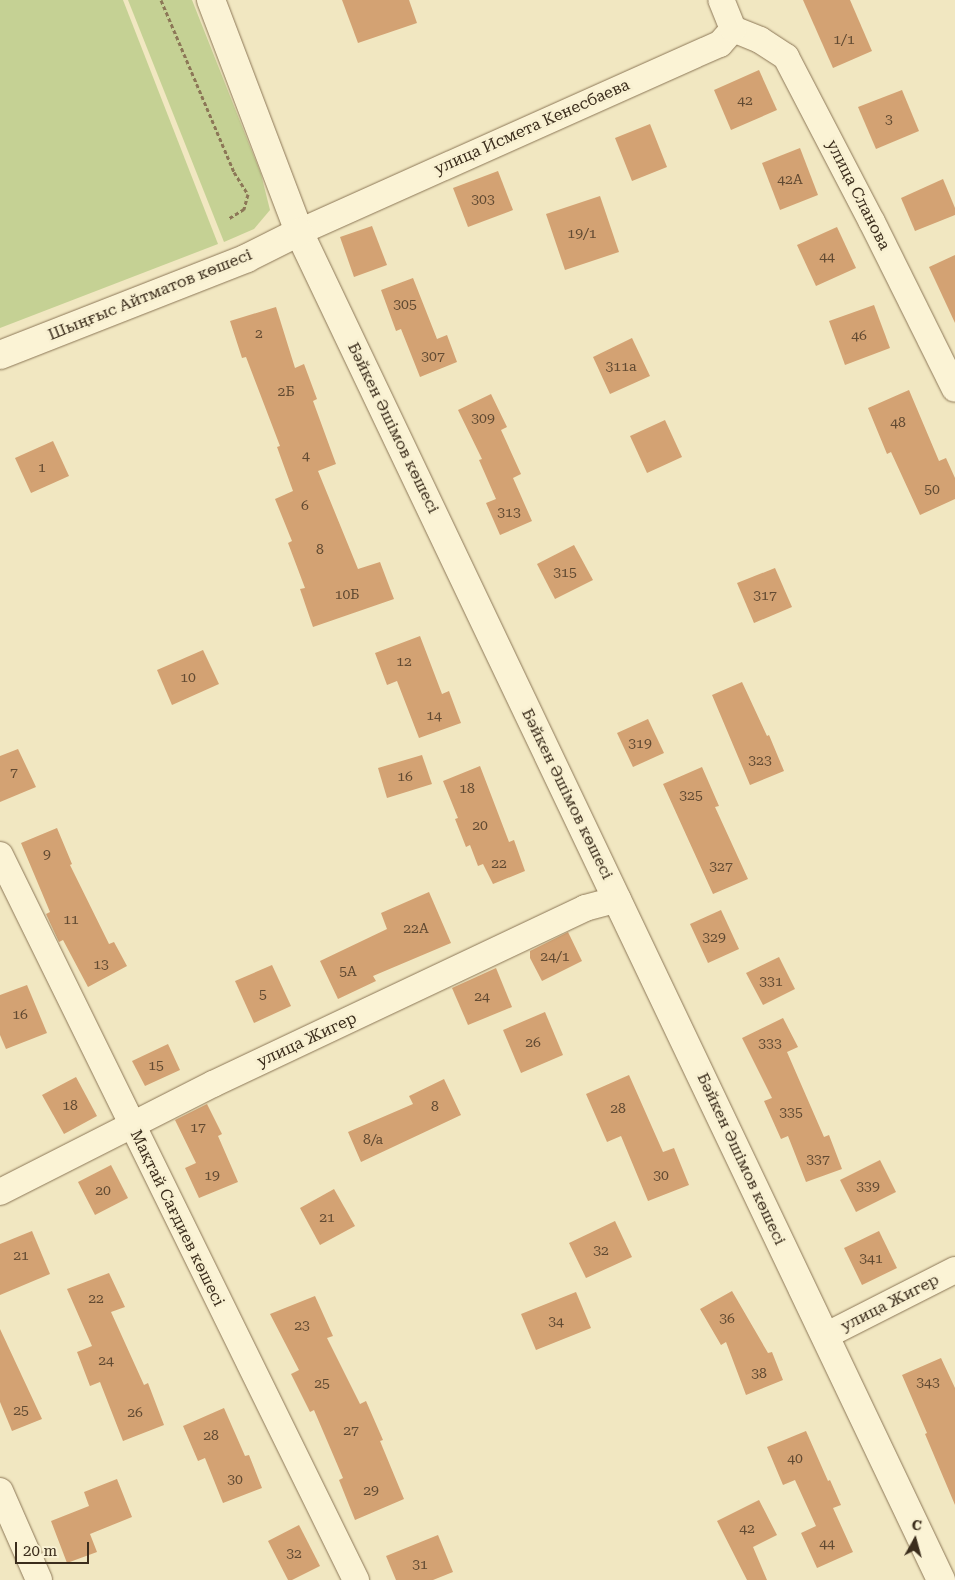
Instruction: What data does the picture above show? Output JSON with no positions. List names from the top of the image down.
{
  "streets": {
    "main road": ["Шыңғыс Айтматов көшесі", "Бәйкен Әшімов көшесі"],
    "street": [
      "улица Исмета Кенесбаева",
      "улица Сланова",
      "улица Жигер",
      "Мақтай Сағдиев көшесі"
    ]
  },
  "crossings": [
    ["улица Исмета Кенесбаева", "улица Сланова"],
    ["улица Исмета Кенесбаева", "Шыңғыс Айтматов көшесі"],
    ["улица Исмета Кенесбаева", "Бәйкен Әшімов көшесі"],
    ["Шыңғыс Айтматов көшесі", "Бәйкен Әшімов көшесі"],
    ["Бәйкен Әшімов көшесі", "улица Жигер"],
    ["улица Жигер", "Мақтай Сағдиев көшесі"]
  ],
  "house_numbers": [
    "1/1",
    "42",
    "3",
    "42А",
    "303",
    "19/1",
    "44",
    "305",
    "2",
    "46",
    "307",
    "311а",
    "2Б",
    "309",
    "48",
    "4",
    "1",
    "50",
    "6",
    "313",
    "8",
    "315",
    "10Б",
    "317",
    "12",
    "10",
    "14",
    "319",
    "323",
    "7",
    "16",
    "18",
    "325",
    "20",
    "9",
    "22",
    "327",
    "11",
    "22А",
    "329",
    "24/1",
    "13",
    "5А",
    "331",
    "5",
    "24",
    "16",
    "26",
    "333",
    "15",
    "18",
    "8",
    "28",
    "335",
    "17",
    "8/а",
    "337",
    "19",
    "30",
    "339",
    "20",
    "21",
    "32",
    "21",
    "341",
    "22",
    "36",
    "34",
    "23",
    "24",
    "38",
    "343",
    "25",
    "25",
    "26",
    "27",
    "28",
    "40",
    "30",
    "29",
    "42",
    "44",
    "32",
    "31"
  ],
  "scale_bar": "20 m",
  "north": "top"
}
